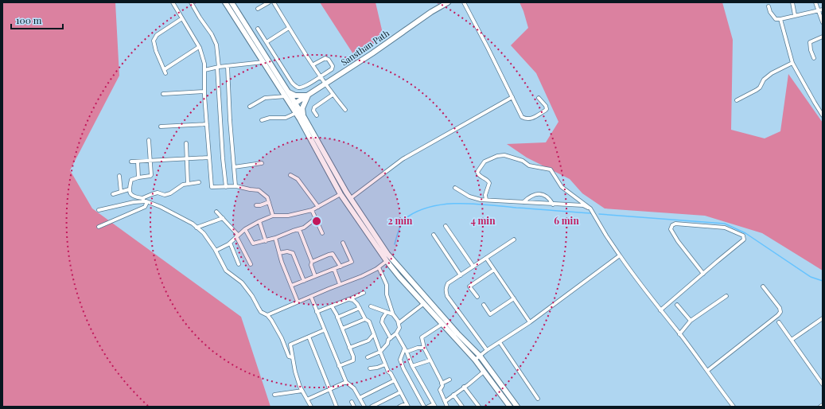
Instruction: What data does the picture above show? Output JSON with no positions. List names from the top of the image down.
{
  "streets": {
    "main road": ["Sansthan Path"]
  },
  "scale_bar": "100 m",
  "rings": ["2 min", "4 min", "6 min"]
}
